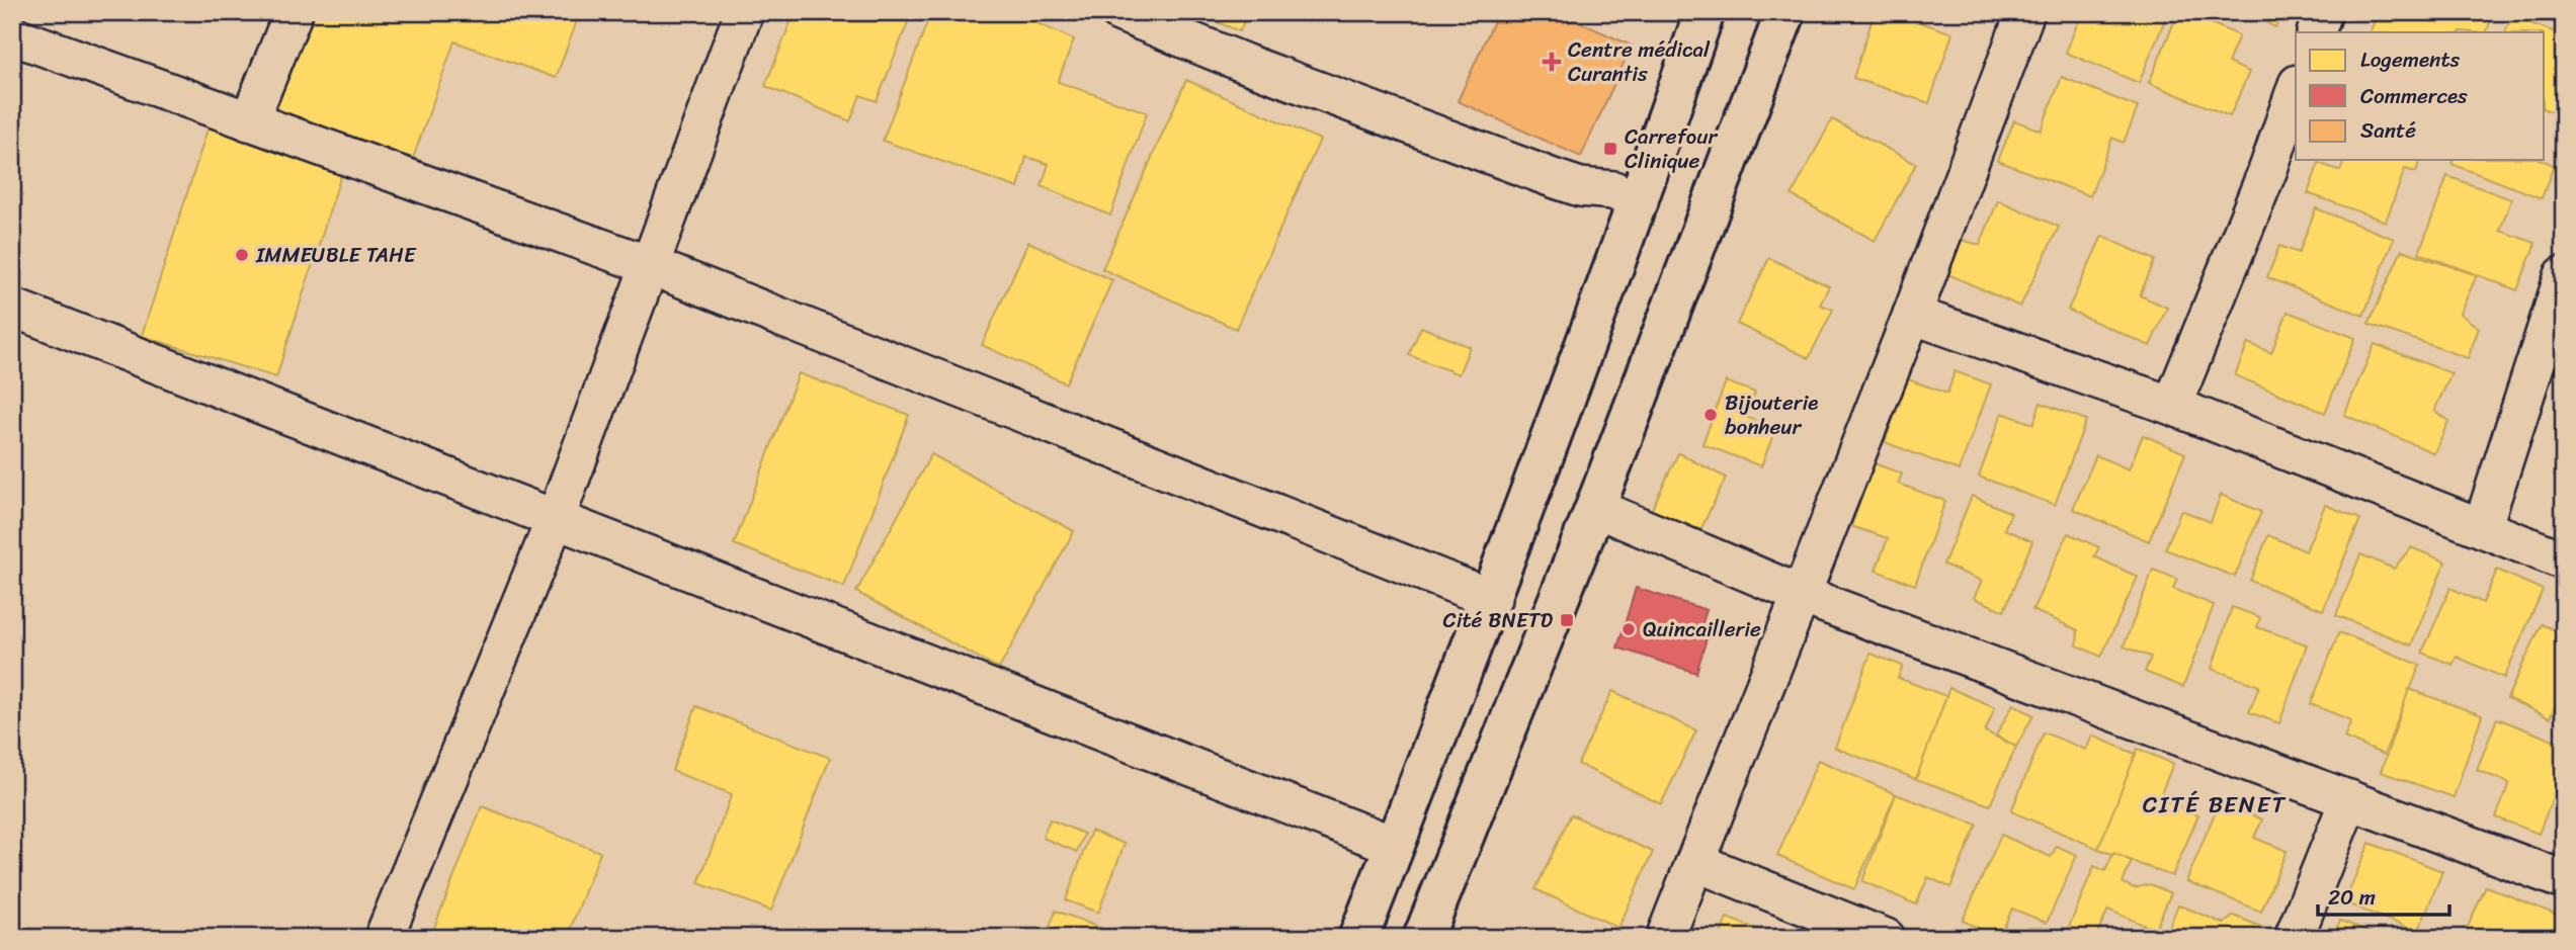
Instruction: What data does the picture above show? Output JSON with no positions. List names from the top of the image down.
{
  "districts": ["CITÉ BENET"],
  "places": {
    "health": ["Centre médical Curantis"],
    "transit": ["Carrefour Clinique", "Cité BNETD"],
    "other": ["IMMEUBLE TAHE", "Bijouterie bonheur", "Quincaillerie"]
  },
  "legend": ["Logements", "Commerces", "Santé"],
  "scale_bar": "20 m"
}
